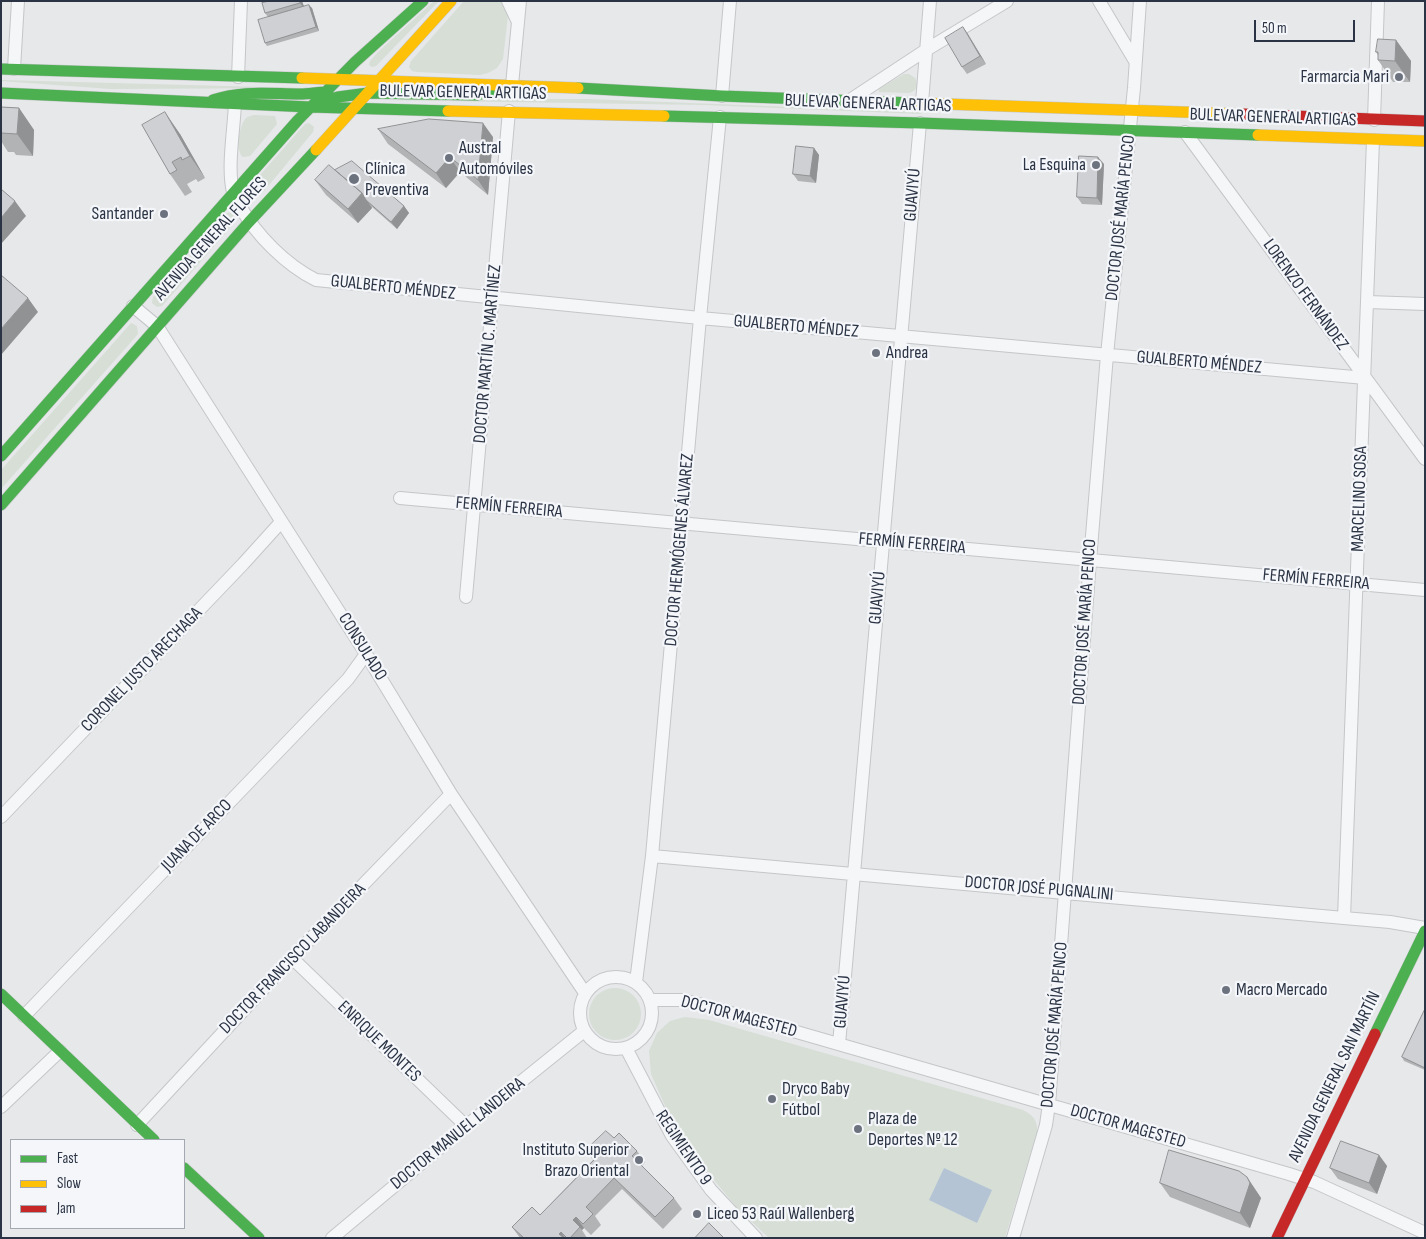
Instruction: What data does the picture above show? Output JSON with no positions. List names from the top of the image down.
{
  "streets": {
    "main road": ["BULEVAR GENERAL ARTIGAS", "AVENIDA GENERAL FLORES", "AVENIDA GENERAL SAN MARTÍN"],
    "street": [
      "GUAVIYÚ",
      "DOCTOR JOSÉ MARÍA PENCO",
      "GUALBERTO MÉNDEZ",
      "LORENZO FERNÁNDEZ",
      "DOCTOR MARTÍN C. MARTÍNEZ",
      "MARCELINO SOSA",
      "FERMÍN FERREIRA",
      "DOCTOR HERMÓGENES ÁLVAREZ",
      "CONSULADO",
      "CORONEL JUSTO ARECHAGA",
      "JUANA DE ARCO",
      "DOCTOR JOSÉ PUGNALINI",
      "DOCTOR FRANCISCO LABANDEIRA",
      "DOCTOR MAGESTED",
      "ENRIQUE MONTES",
      "DOCTOR MANUEL LANDEIRA",
      "REGIMIENTO 9"
    ]
  },
  "crossings": [
    ["BULEVAR GENERAL ARTIGAS", "GUAVIYÚ"],
    ["BULEVAR GENERAL ARTIGAS", "DOCTOR JOSÉ MARÍA PENCO"],
    ["BULEVAR GENERAL ARTIGAS", "AVENIDA GENERAL FLORES"],
    ["BULEVAR GENERAL ARTIGAS", "LORENZO FERNÁNDEZ"],
    ["BULEVAR GENERAL ARTIGAS", "DOCTOR MARTÍN C. MARTÍNEZ"],
    ["BULEVAR GENERAL ARTIGAS", "MARCELINO SOSA"],
    ["BULEVAR GENERAL ARTIGAS", "DOCTOR HERMÓGENES ÁLVAREZ"],
    ["GUAVIYÚ", "GUALBERTO MÉNDEZ"],
    ["GUAVIYÚ", "FERMÍN FERREIRA"],
    ["GUAVIYÚ", "DOCTOR JOSÉ PUGNALINI"],
    ["GUAVIYÚ", "DOCTOR MAGESTED"],
    ["DOCTOR JOSÉ MARÍA PENCO", "GUALBERTO MÉNDEZ"],
    ["DOCTOR JOSÉ MARÍA PENCO", "FERMÍN FERREIRA"],
    ["DOCTOR JOSÉ MARÍA PENCO", "DOCTOR JOSÉ PUGNALINI"],
    ["DOCTOR JOSÉ MARÍA PENCO", "DOCTOR MAGESTED"],
    ["AVENIDA GENERAL FLORES", "GUALBERTO MÉNDEZ"],
    ["AVENIDA GENERAL FLORES", "CONSULADO"],
    ["GUALBERTO MÉNDEZ", "LORENZO FERNÁNDEZ"],
    ["GUALBERTO MÉNDEZ", "DOCTOR MARTÍN C. MARTÍNEZ"],
    ["GUALBERTO MÉNDEZ", "MARCELINO SOSA"],
    ["GUALBERTO MÉNDEZ", "DOCTOR HERMÓGENES ÁLVAREZ"],
    ["LORENZO FERNÁNDEZ", "MARCELINO SOSA"],
    ["DOCTOR MARTÍN C. MARTÍNEZ", "FERMÍN FERREIRA"],
    ["MARCELINO SOSA", "FERMÍN FERREIRA"],
    ["MARCELINO SOSA", "DOCTOR JOSÉ PUGNALINI"],
    ["FERMÍN FERREIRA", "DOCTOR HERMÓGENES ÁLVAREZ"],
    ["DOCTOR HERMÓGENES ÁLVAREZ", "CONSULADO"],
    ["DOCTOR HERMÓGENES ÁLVAREZ", "DOCTOR JOSÉ PUGNALINI"],
    ["DOCTOR HERMÓGENES ÁLVAREZ", "DOCTOR MAGESTED"],
    ["DOCTOR HERMÓGENES ÁLVAREZ", "DOCTOR MANUEL LANDEIRA"],
    ["DOCTOR HERMÓGENES ÁLVAREZ", "REGIMIENTO 9"],
    ["CONSULADO", "CORONEL JUSTO ARECHAGA"],
    ["CONSULADO", "JUANA DE ARCO"],
    ["CONSULADO", "DOCTOR FRANCISCO LABANDEIRA"],
    ["CONSULADO", "DOCTOR MAGESTED"],
    ["CONSULADO", "DOCTOR MANUEL LANDEIRA"],
    ["CONSULADO", "REGIMIENTO 9"],
    ["DOCTOR JOSÉ PUGNALINI", "AVENIDA GENERAL SAN MARTÍN"],
    ["DOCTOR FRANCISCO LABANDEIRA", "ENRIQUE MONTES"],
    ["DOCTOR MAGESTED", "AVENIDA GENERAL SAN MARTÍN"],
    ["DOCTOR MAGESTED", "DOCTOR MANUEL LANDEIRA"],
    ["DOCTOR MAGESTED", "REGIMIENTO 9"],
    ["ENRIQUE MONTES", "DOCTOR MANUEL LANDEIRA"],
    ["DOCTOR MANUEL LANDEIRA", "REGIMIENTO 9"]
  ],
  "places": [
    "Farmarcia Mari",
    "Austral Automóviles",
    "La Esquina",
    "Clínica Preventiva",
    "Santander",
    "Andrea",
    "Macro Mercado",
    "Dryco Baby Fútbol",
    "Plaza de Deportes Nº 12",
    "Instituto Superior Brazo Oriental",
    "Liceo 53 Raúl Wallenberg"
  ],
  "legend": ["Fast", "Slow", "Jam"],
  "scale_bar": "50 m"
}
